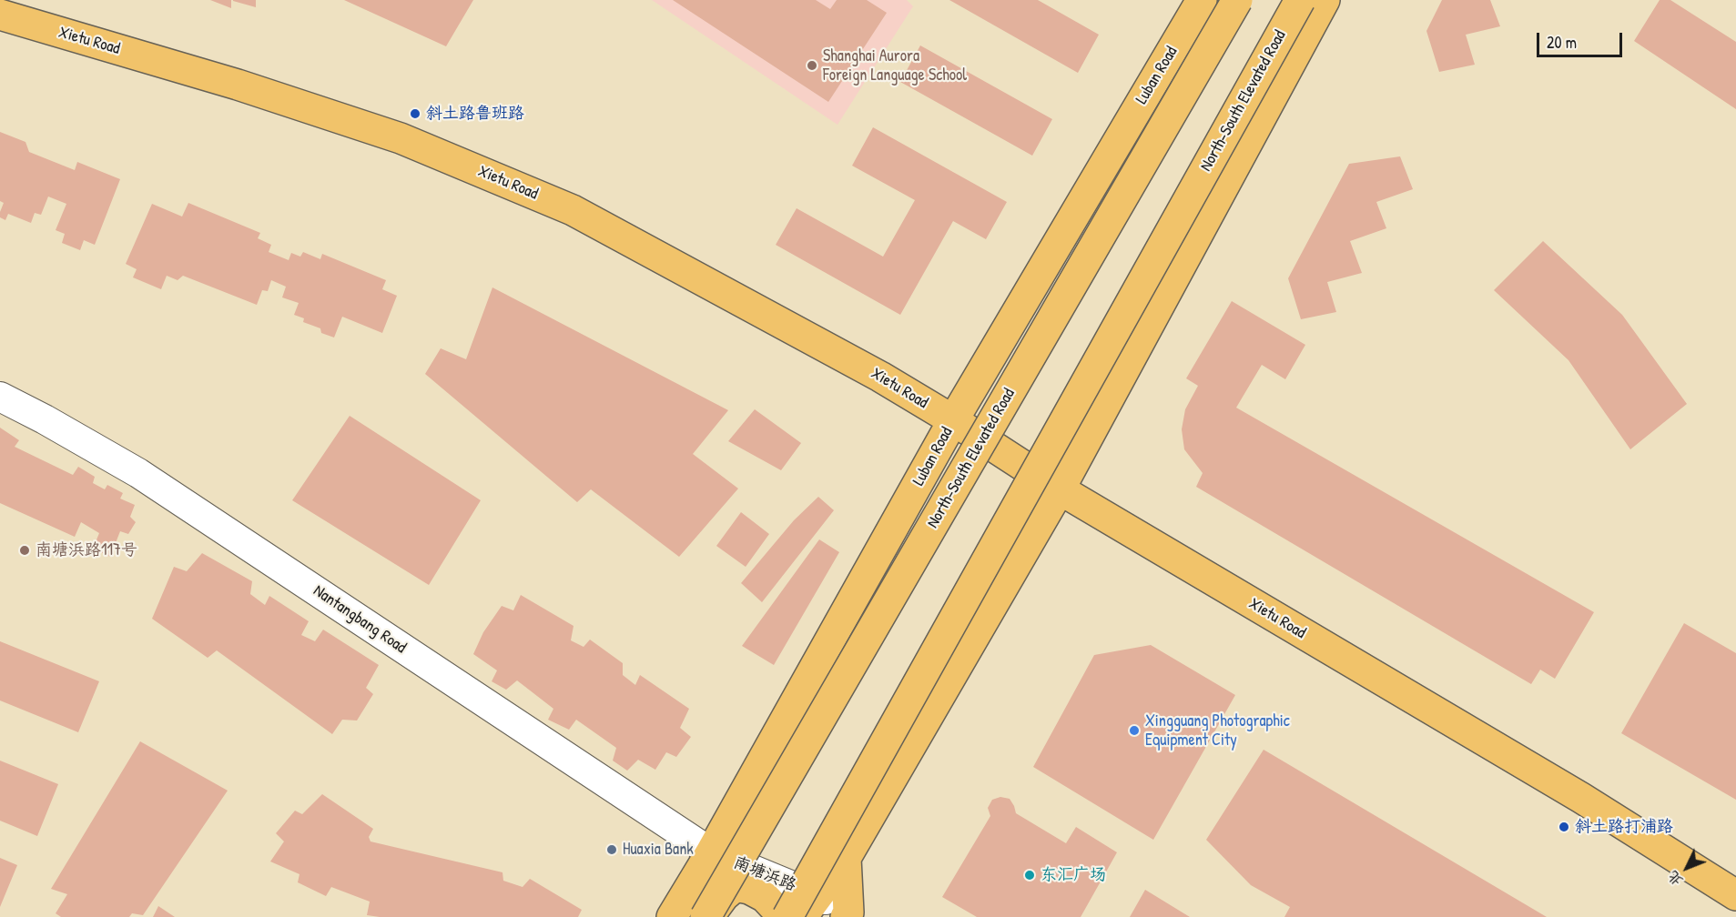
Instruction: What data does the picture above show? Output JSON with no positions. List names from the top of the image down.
{
  "streets": {
    "main road": ["Xietu Road", "Luban Road", "North-South Elevated Road"],
    "street": ["Nantangbang Road", "南塘浜路"]
  },
  "crossings": [
    ["Xietu Road", "Luban Road"],
    ["Luban Road", "Nantangbang Road"],
    ["Luban Road", "南塘浜路"],
    ["Nantangbang Road", "南塘浜路"]
  ],
  "places": [
    "Shanghai Aurora Foreign Language School",
    "斜土路鲁班路",
    "南塘浜路117号",
    "Xingguang Photographic Equipment City",
    "斜土路打浦路",
    "Huaxia Bank",
    "东汇广场"
  ],
  "scale_bar": "20 m",
  "north": "bottom left"
}
